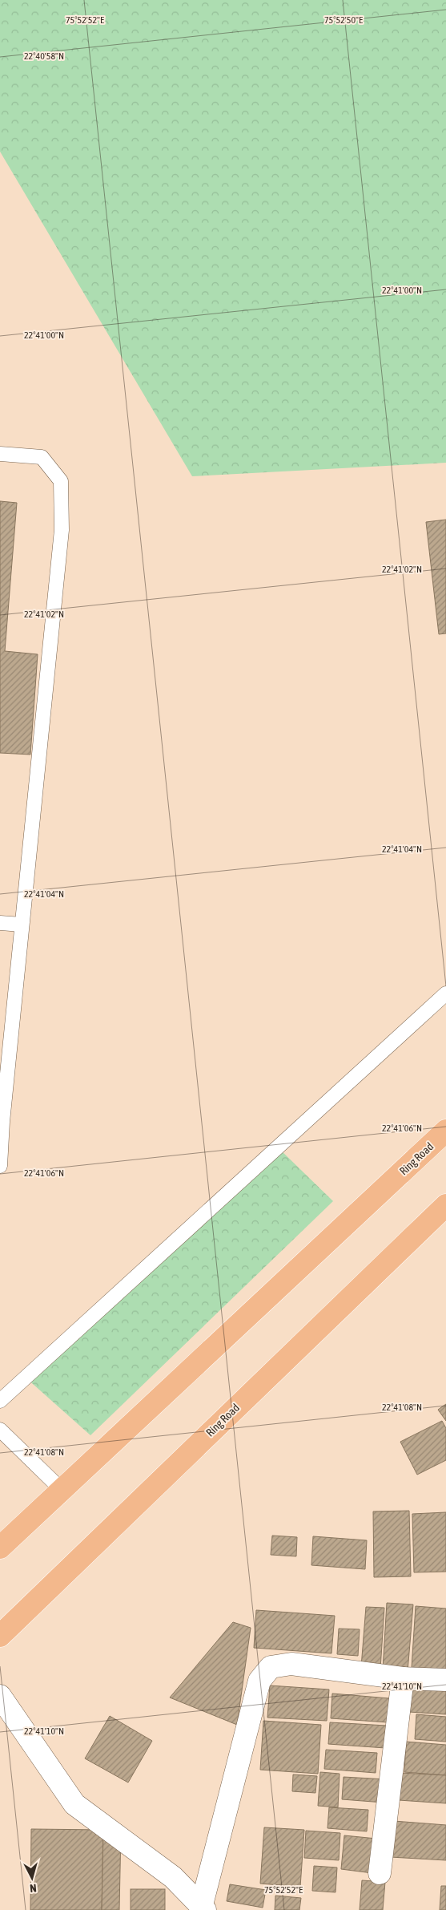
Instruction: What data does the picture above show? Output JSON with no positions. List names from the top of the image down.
{
  "streets": {
    "highway": ["Ring Road"]
  },
  "north": "bottom",
  "coordinates": [
    "75°52'52\"E",
    "75°52'50\"E",
    "22°40'58\"N",
    "22°41'00\"N",
    "22°41'02\"N",
    "22°41'04\"N",
    "22°41'06\"N",
    "22°41'08\"N",
    "22°41'10\"N"
  ]
}
